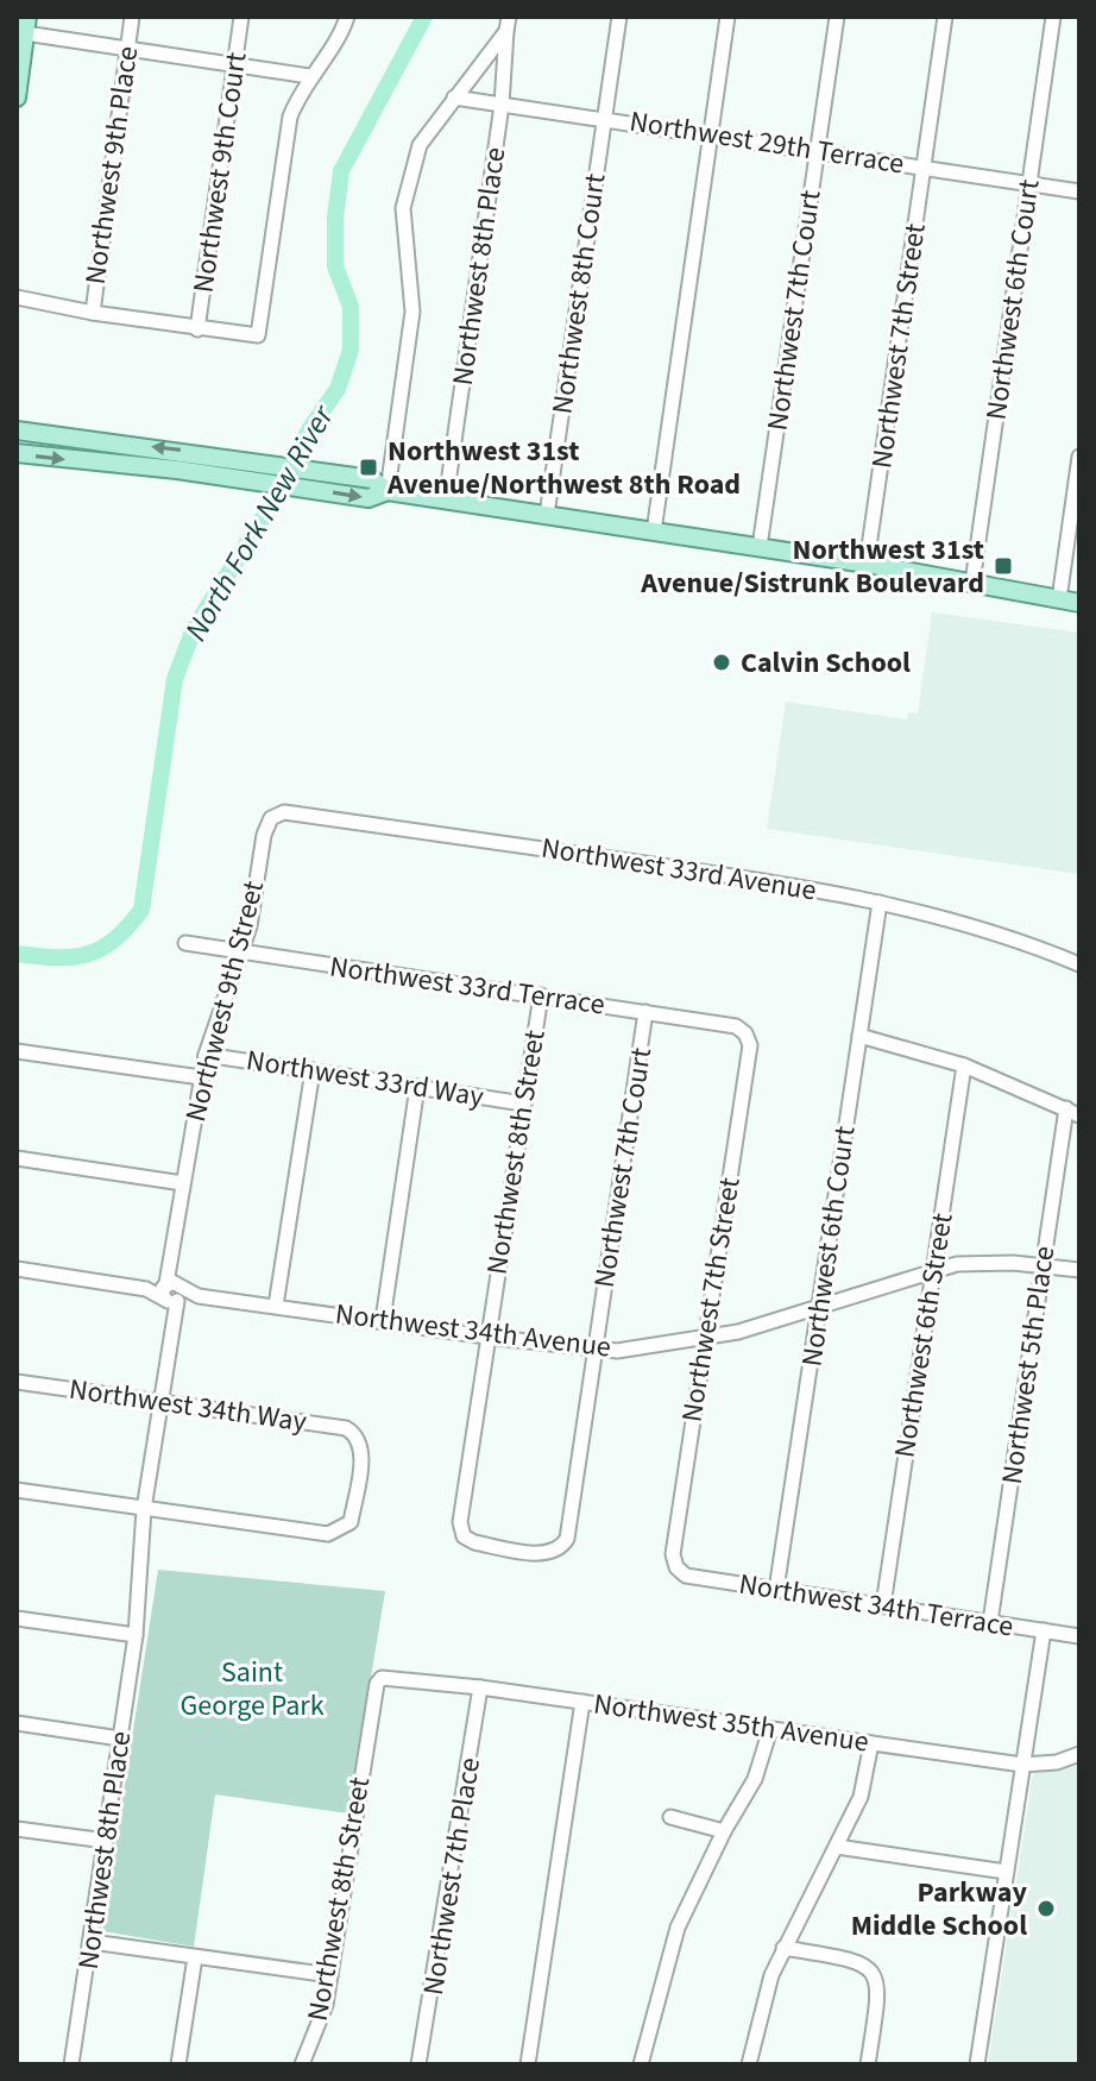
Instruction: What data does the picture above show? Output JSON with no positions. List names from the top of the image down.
{
  "streets": {
    "street": [
      "Northwest 29th Terrace",
      "Northwest 9th Place",
      "Northwest 9th Court",
      "Northwest 8th Place",
      "Northwest 8th Court",
      "Northwest 6th Court",
      "Northwest 7th Court",
      "Northwest 7th Street",
      "Northwest 33rd Avenue",
      "Northwest 33rd Terrace",
      "Northwest 9th Street",
      "Northwest 33rd Way",
      "Northwest 8th Street",
      "Northwest 34th Avenue",
      "Northwest 6th Street",
      "Northwest 5th Place",
      "Northwest 34th Way",
      "Northwest 34th Terrace",
      "Northwest 35th Avenue",
      "Northwest 7th Place"
    ]
  },
  "crossings": [
    ["Northwest 29th Terrace", "Northwest 8th Place"],
    ["Northwest 29th Terrace", "Northwest 8th Court"],
    ["Northwest 29th Terrace", "Northwest 6th Court"],
    ["Northwest 29th Terrace", "Northwest 7th Court"],
    ["Northwest 29th Terrace", "Northwest 7th Street"],
    ["Northwest 8th Place", "Northwest 9th Street"],
    ["Northwest 6th Court", "Northwest 33rd Avenue"],
    ["Northwest 6th Court", "Northwest 34th Avenue"],
    ["Northwest 6th Court", "Northwest 34th Terrace"],
    ["Northwest 7th Court", "Northwest 33rd Terrace"],
    ["Northwest 7th Court", "Northwest 8th Street"],
    ["Northwest 7th Court", "Northwest 34th Avenue"],
    ["Northwest 7th Street", "Northwest 33rd Terrace"],
    ["Northwest 7th Street", "Northwest 34th Avenue"],
    ["Northwest 7th Street", "Northwest 34th Terrace"],
    ["Northwest 33rd Avenue", "Northwest 9th Street"],
    ["Northwest 33rd Terrace", "Northwest 9th Street"],
    ["Northwest 33rd Terrace", "Northwest 8th Street"],
    ["Northwest 9th Street", "Northwest 33rd Way"],
    ["Northwest 9th Street", "Northwest 34th Avenue"],
    ["Northwest 9th Street", "Northwest 34th Way"],
    ["Northwest 33rd Way", "Northwest 8th Street"],
    ["Northwest 8th Street", "Northwest 34th Avenue"],
    ["Northwest 8th Street", "Northwest 35th Avenue"],
    ["Northwest 34th Avenue", "Northwest 6th Street"],
    ["Northwest 34th Avenue", "Northwest 5th Place"],
    ["Northwest 6th Street", "Northwest 34th Terrace"],
    ["Northwest 5th Place", "Northwest 34th Terrace"],
    ["Northwest 35th Avenue", "Northwest 7th Place"]
  ],
  "water": ["North Fork New River"],
  "parks": ["Saint George Park"],
  "places": {
    "transit": ["Northwest 31st Avenue/Northwest 8th Road", "Northwest 31st Avenue/Sistrunk Boulevard"],
    "other": ["Calvin School", "Parkway Middle School"]
  }
}
